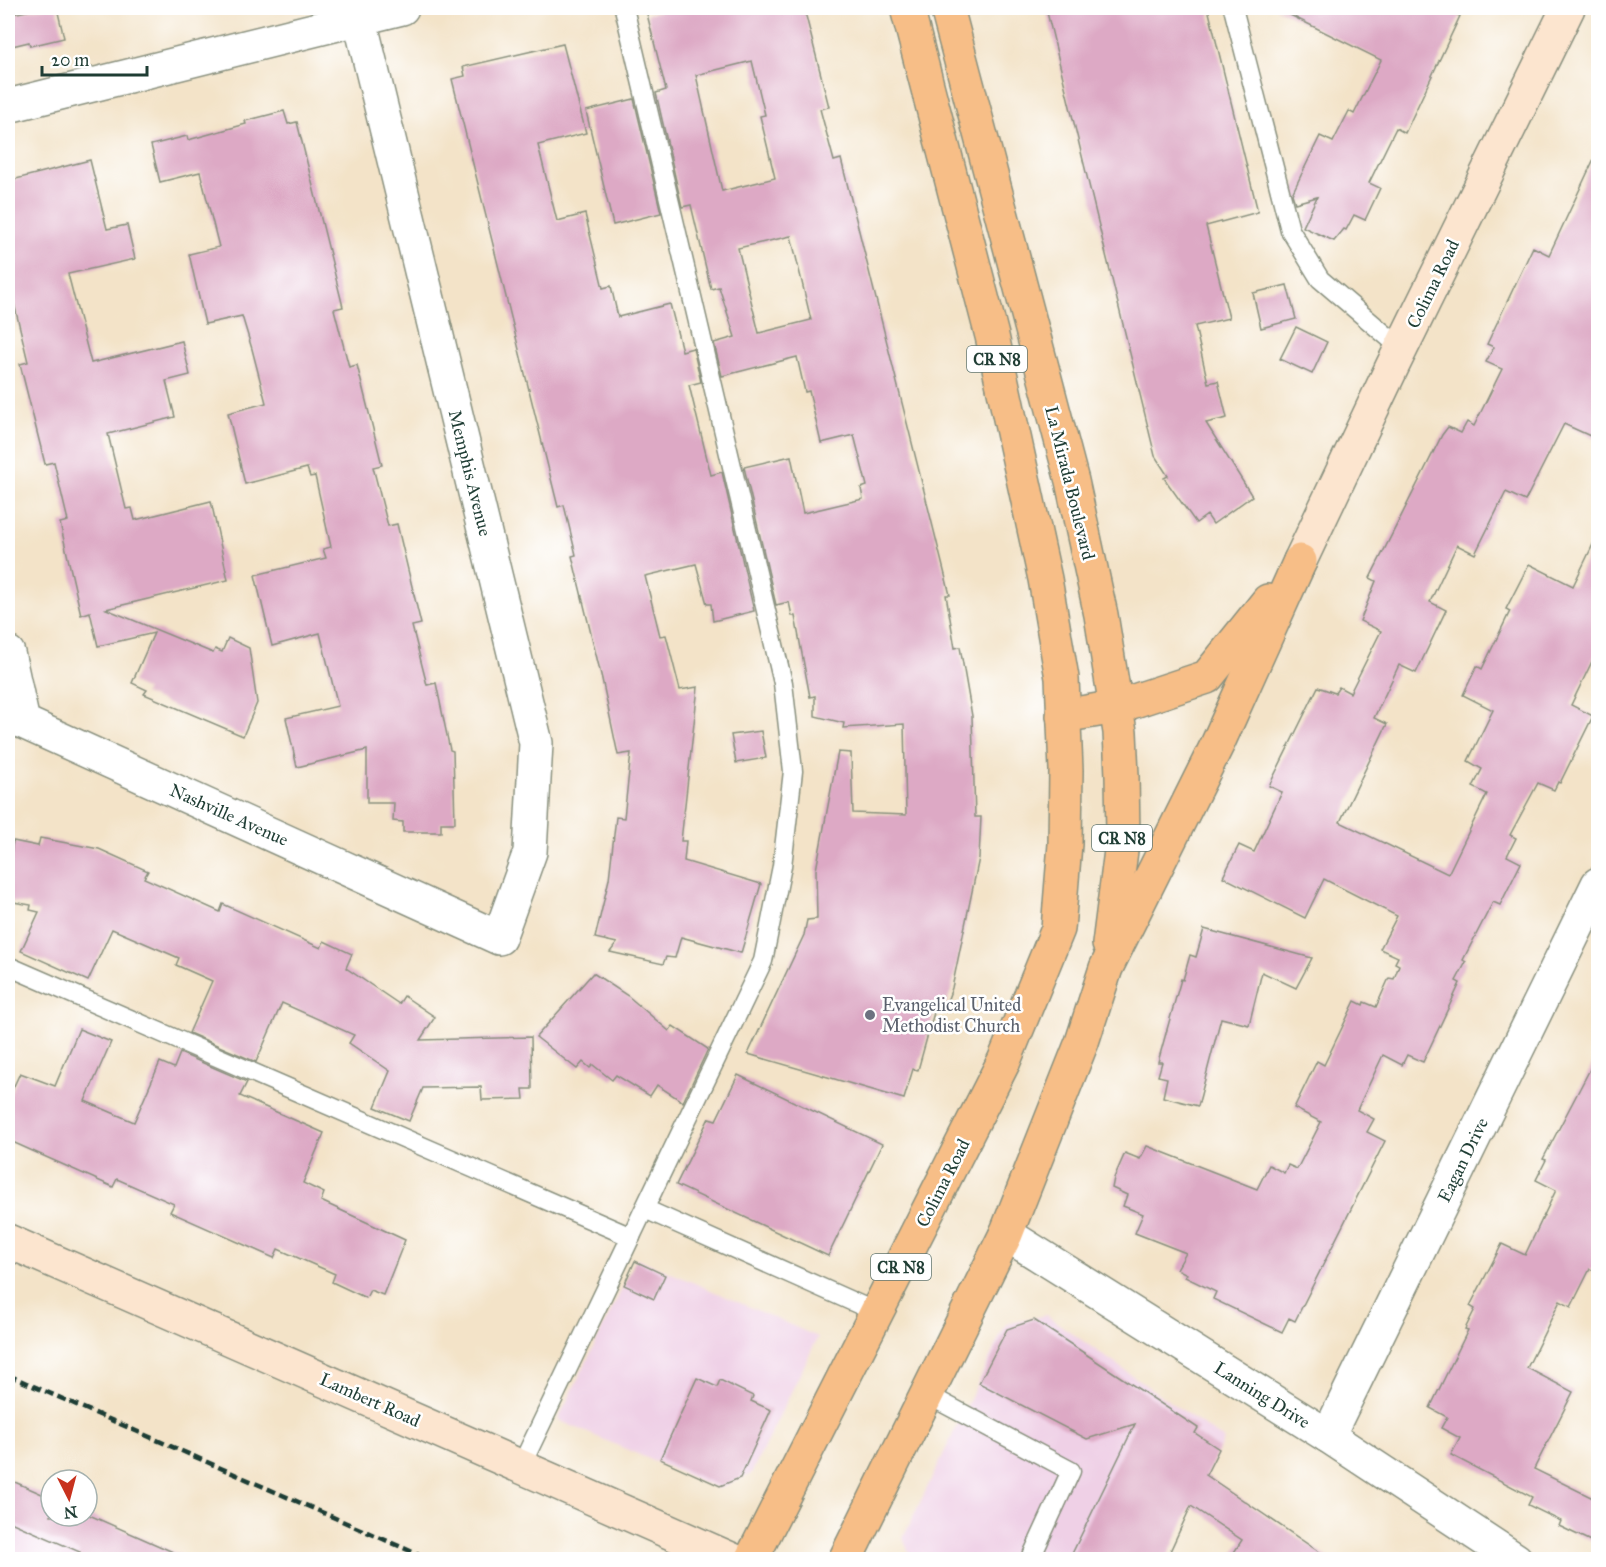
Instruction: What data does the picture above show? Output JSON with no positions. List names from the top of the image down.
{
  "streets": {
    "main road": [
      "Colima Road",
      "CR N8",
      "La Mirada Boulevard",
      "Lambert Road"
    ],
    "street": [
      "Memphis Avenue",
      "Nashville Avenue",
      "Eagan Drive",
      "Lanning Drive"
    ]
  },
  "crossings": [
    ["Colima Road", "CR N8"],
    ["CR N8", "La Mirada Boulevard"],
    ["CR N8", "Lanning Drive"],
    ["Memphis Avenue", "Nashville Avenue"],
    ["Eagan Drive", "Lanning Drive"]
  ],
  "places": ["Evangelical United Methodist Church"],
  "scale_bar": "20 m",
  "north": "bottom"
}
